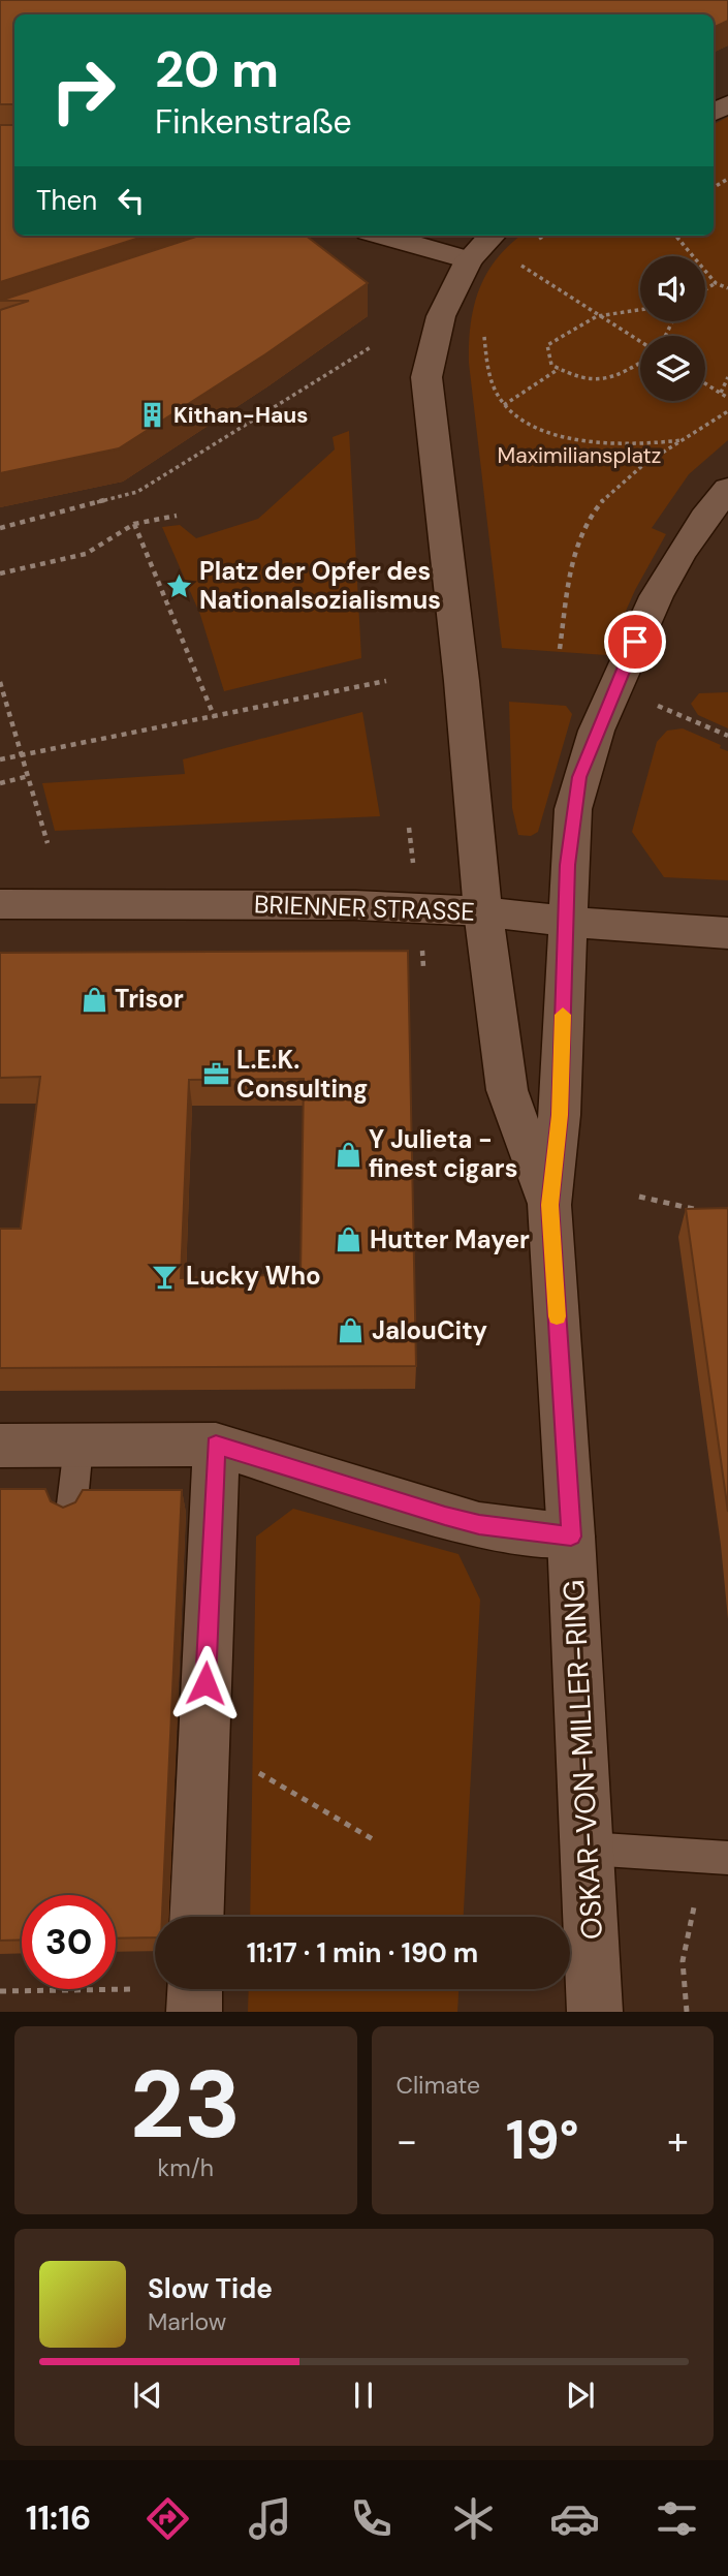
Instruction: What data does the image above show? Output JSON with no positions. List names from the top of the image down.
{
  "streets": {
    "main road": ["BRIENNER STRASSE", "OSKAR-VON-MILLER-RING"]
  },
  "crossings": [
    ["BRIENNER STRASSE", "OSKAR-VON-MILLER-RING"]
  ],
  "parks": ["Maximiliansplatz"],
  "places": {
    "building": ["Kithan-Haus"],
    "place": ["Platz der Opfer des Nationalsozialismus"],
    "shop": [
      "Trisor",
      "Y Julieta - finest cigars",
      "Hutter Mayer",
      "JalouCity"
    ],
    "office": ["L.E.K. Consulting"],
    "bar": ["Lucky Who"]
  },
  "page": {
    "turn": ["20 m", "Finkenstraße"],
    "then": "Then",
    "limit": "30",
    "trip": "11:17 · 1 min · 190 m",
    "tile": [
      ["23", "km/h"],
      "Climate"
    ],
    "heat": ["−", "19°", "+"],
    "song": ["Slow Tide", "Marlow"],
    "tabs": "11:16"
  }
}
